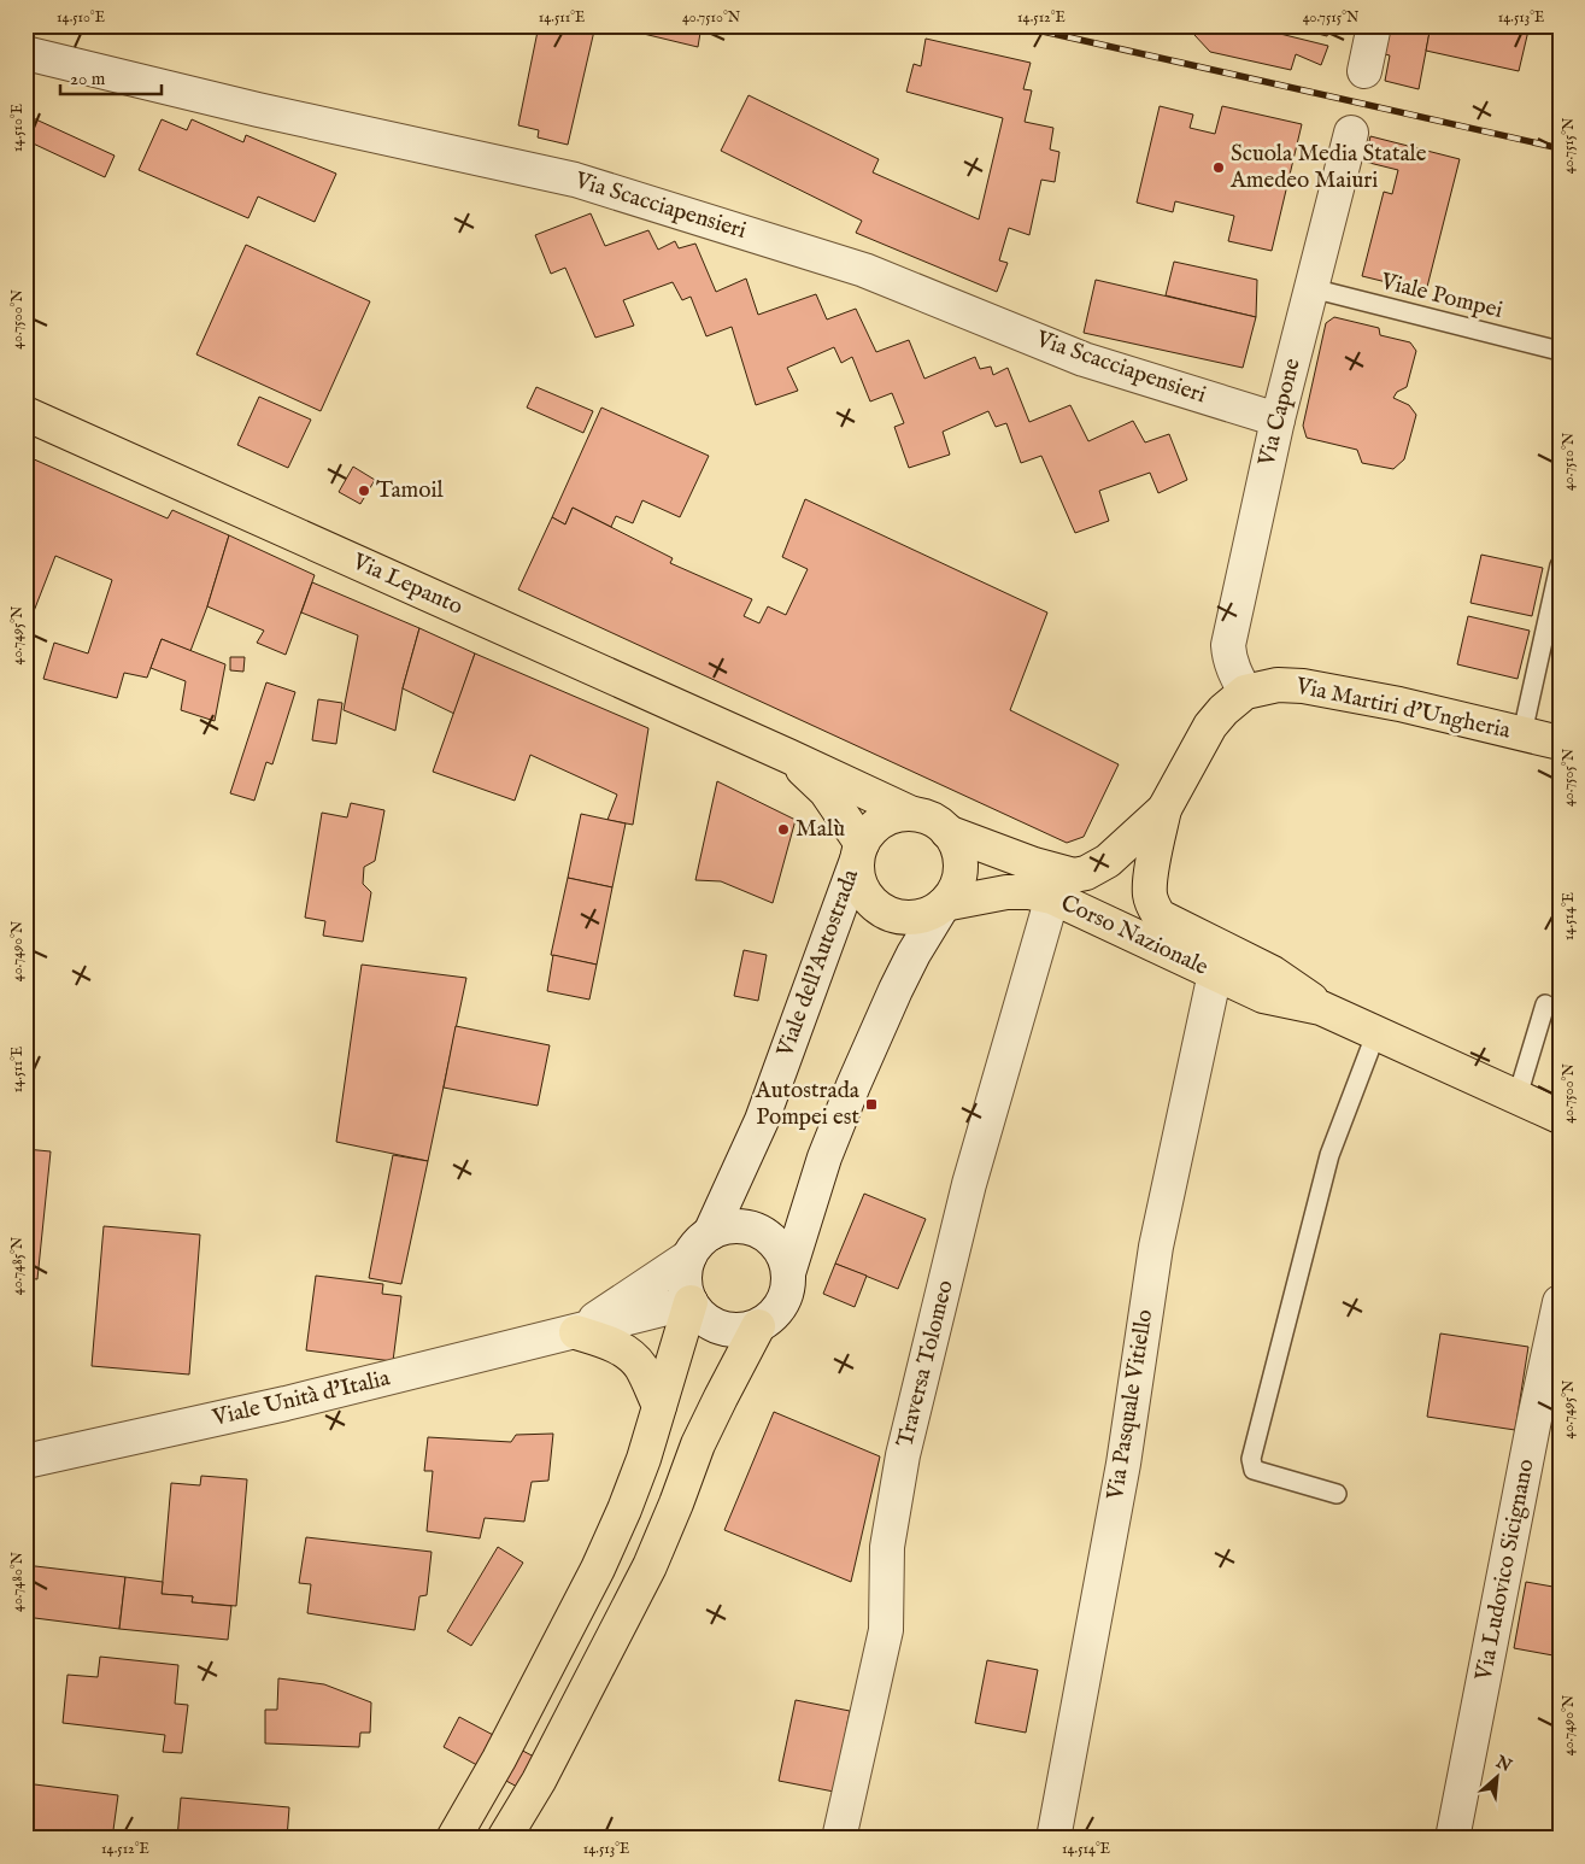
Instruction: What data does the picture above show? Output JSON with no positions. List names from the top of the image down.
{
  "streets": {
    "main road": ["Via Lepanto", "Via Martiri d'Ungheria", "Corso Nazionale"],
    "street": [
      "Via Scacciapensieri",
      "Via Capone",
      "Viale dell'Autostrada",
      "Traversa Tolomeo",
      "Viale Unità d'Italia",
      "Via Pasquale Vitiello",
      "Via Ludovico Sicignano"
    ],
    "lane": ["Viale Pompei"]
  },
  "crossings": [
    ["Via Scacciapensieri", "Via Capone"],
    ["Viale Pompei", "Via Capone"],
    ["Via Capone", "Via Martiri d'Ungheria"],
    ["Via Lepanto", "Corso Nazionale"],
    ["Via Lepanto", "Viale dell'Autostrada"],
    ["Via Martiri d'Ungheria", "Corso Nazionale"],
    ["Corso Nazionale", "Viale dell'Autostrada"],
    ["Corso Nazionale", "Traversa Tolomeo"],
    ["Corso Nazionale", "Via Pasquale Vitiello"],
    ["Viale dell'Autostrada", "Viale Unità d'Italia"]
  ],
  "places": {
    "other": ["Scuola Media Statale Amedeo Maiuri", "Tamoil", "Malù"],
    "transit": ["Autostrada Pompei est"]
  },
  "scale_bar": "20 m",
  "north": "top right",
  "coordinates": [
    "14.510°E",
    "14.511°E",
    "40.7510°N",
    "14.512°E",
    "40.7515°N",
    "14.513°E",
    "40.7500°N",
    "40.7495°N",
    "40.7505°N",
    "14.514°E",
    "40.7490°N",
    "40.7485°N",
    "40.7480°N"
  ]
}
